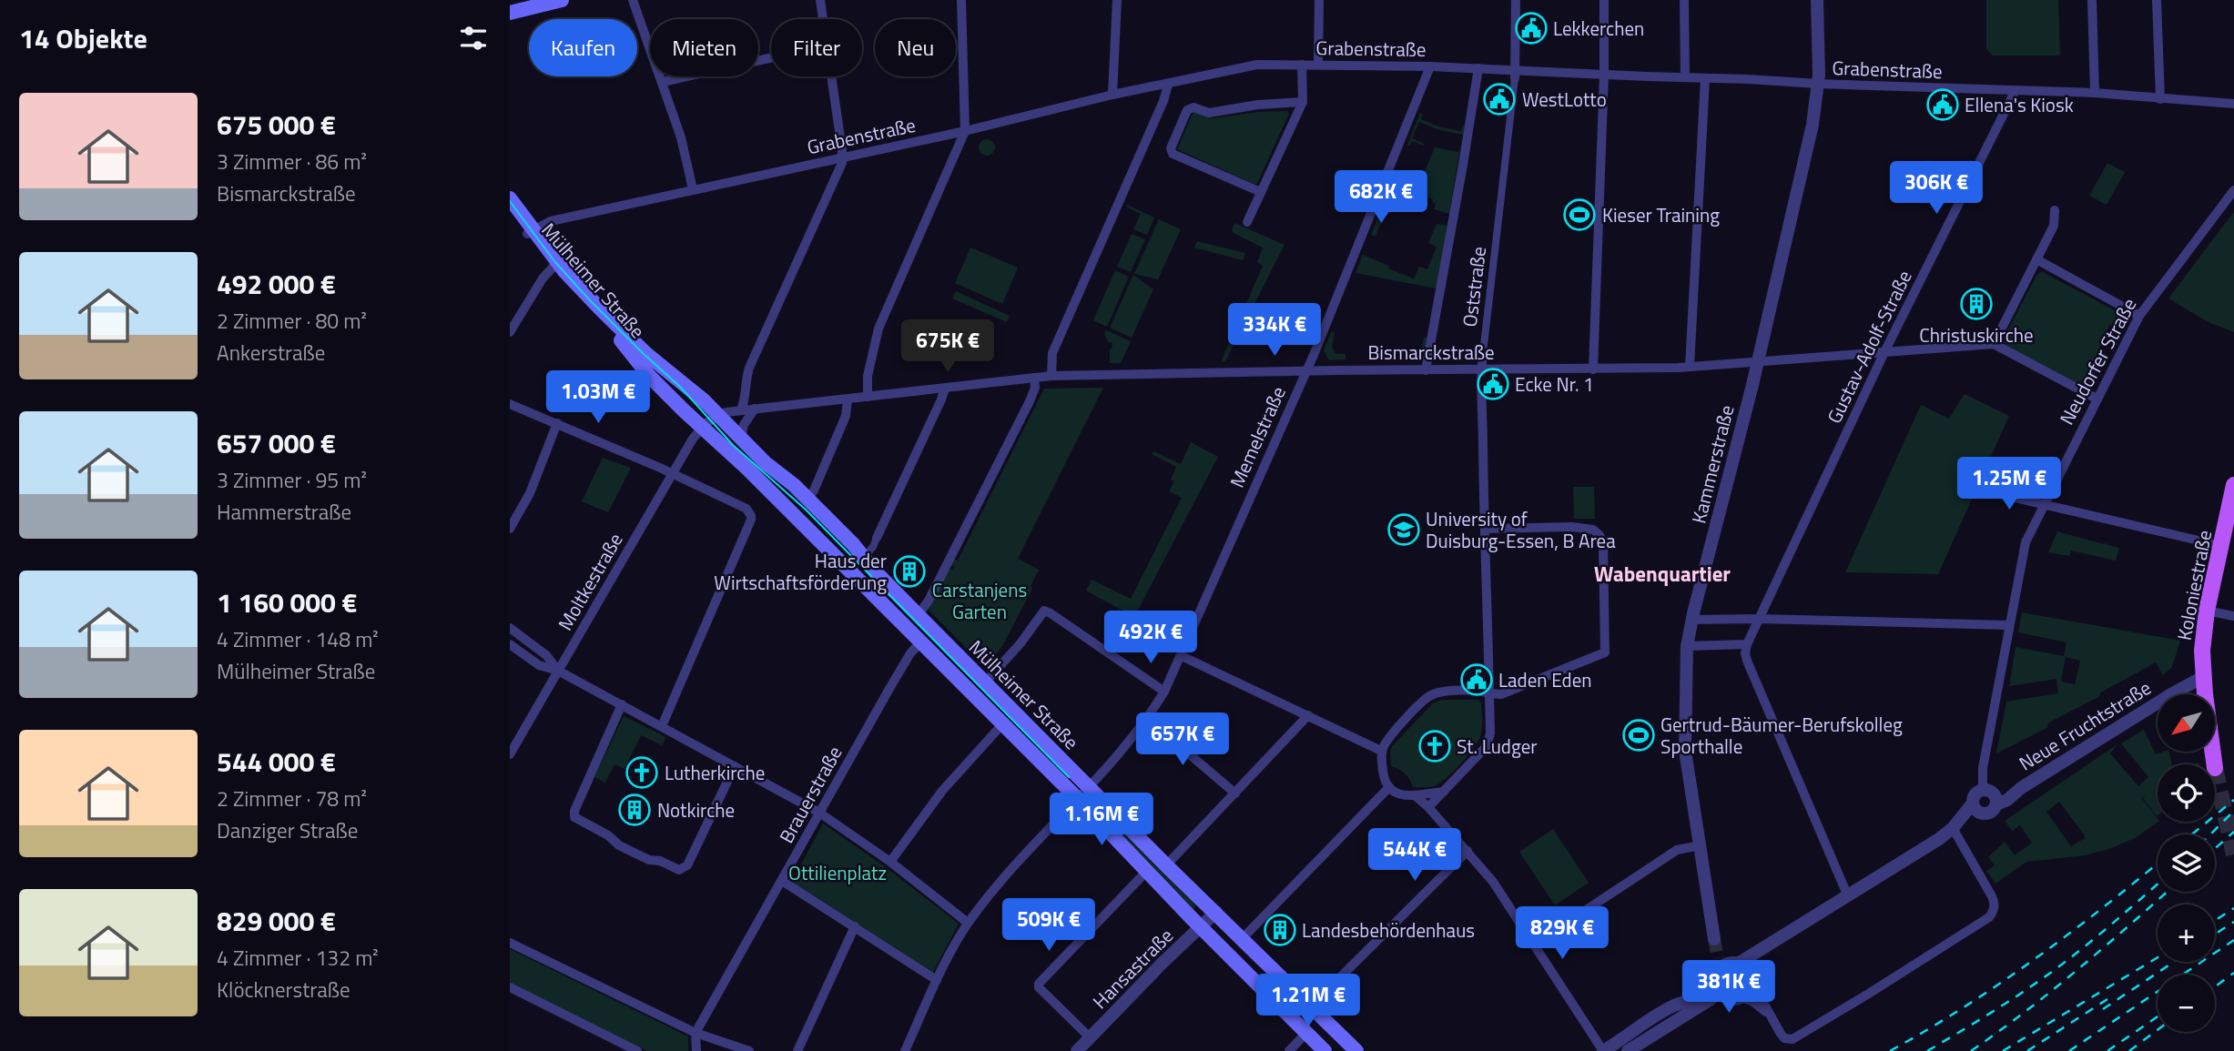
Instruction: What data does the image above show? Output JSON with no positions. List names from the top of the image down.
{
  "streets": {
    "main road": ["Mülheimer Straße", "Koloniestraße"],
    "street": [
      "Grabenstraße",
      "Oststraße",
      "Gustav-Adolf-Straße",
      "Bismarckstraße",
      "Neudorfer Straße",
      "Memelstraße",
      "Kammerstraße",
      "Moltkestraße",
      "Neue Fruchtstraße",
      "Brauerstraße",
      "Hansastraße"
    ]
  },
  "crossings": [
    ["Grabenstraße", "Mülheimer Straße"],
    ["Grabenstraße", "Oststraße"],
    ["Grabenstraße", "Gustav-Adolf-Straße"],
    ["Grabenstraße", "Memelstraße"],
    ["Grabenstraße", "Kammerstraße"],
    ["Mülheimer Straße", "Bismarckstraße"],
    ["Mülheimer Straße", "Memelstraße"],
    ["Mülheimer Straße", "Moltkestraße"],
    ["Mülheimer Straße", "Brauerstraße"],
    ["Mülheimer Straße", "Hansastraße"],
    ["Oststraße", "Bismarckstraße"],
    ["Gustav-Adolf-Straße", "Bismarckstraße"],
    ["Bismarckstraße", "Memelstraße"],
    ["Bismarckstraße", "Kammerstraße"],
    ["Bismarckstraße", "Moltkestraße"],
    ["Neudorfer Straße", "Neue Fruchtstraße"],
    ["Koloniestraße", "Neue Fruchtstraße"]
  ],
  "districts": ["Wabenquartier"],
  "parks": ["Carstanjens Garten", "Ottilienplatz"],
  "places": {
    "public building": [
      "Lekkerchen",
      "WestLotto",
      "Ellena's Kiosk",
      "Ecke Nr. 1",
      "Laden Eden"
    ],
    "sports": ["Kieser Training", "Gertrud-Bäumer-Berufskolleg Sporthalle"],
    "building": [
      "Christuskirche",
      "Haus der Wirtschaftsförderung",
      "Notkirche",
      "Landesbehördenhaus"
    ],
    "school or university": ["University of Duisburg-Essen, B Area"],
    "church": ["St. Ludger", "Lutherkirche"]
  },
  "north": "bottom left",
  "page": {
    "heading": "14 Objekte",
    "chip": [
      "Kaufen",
      "Mieten",
      "Filter",
      "Neu"
    ],
    "list": [
      {
        "name": "675 000 €",
        "note": "3 Zimmer · 86 m² · Bismarckstraße"
      },
      {
        "name": "492 000 €",
        "note": "2 Zimmer · 80 m² · Ankerstraße"
      },
      {
        "name": "657 000 €",
        "note": "3 Zimmer · 95 m² · Hammerstraße"
      },
      {
        "name": "1 160 000 €",
        "note": "4 Zimmer · 148 m² · Mülheimer Straße"
      },
      {
        "name": "544 000 €",
        "note": "2 Zimmer · 78 m² · Danziger Straße"
      },
      {
        "name": "829 000 €",
        "note": "4 Zimmer · 132 m² · Klöcknerstraße"
      }
    ],
    "price": [
      "306K €",
      "682K €",
      "334K €",
      "675K €",
      "1.03M €",
      "1.25M €",
      "492K €",
      "657K €",
      "1.16M €",
      "544K €",
      "509K €",
      "829K €",
      "381K €",
      "1.21M €"
    ],
    "map_buttons": ["+", "−"]
  }
}
